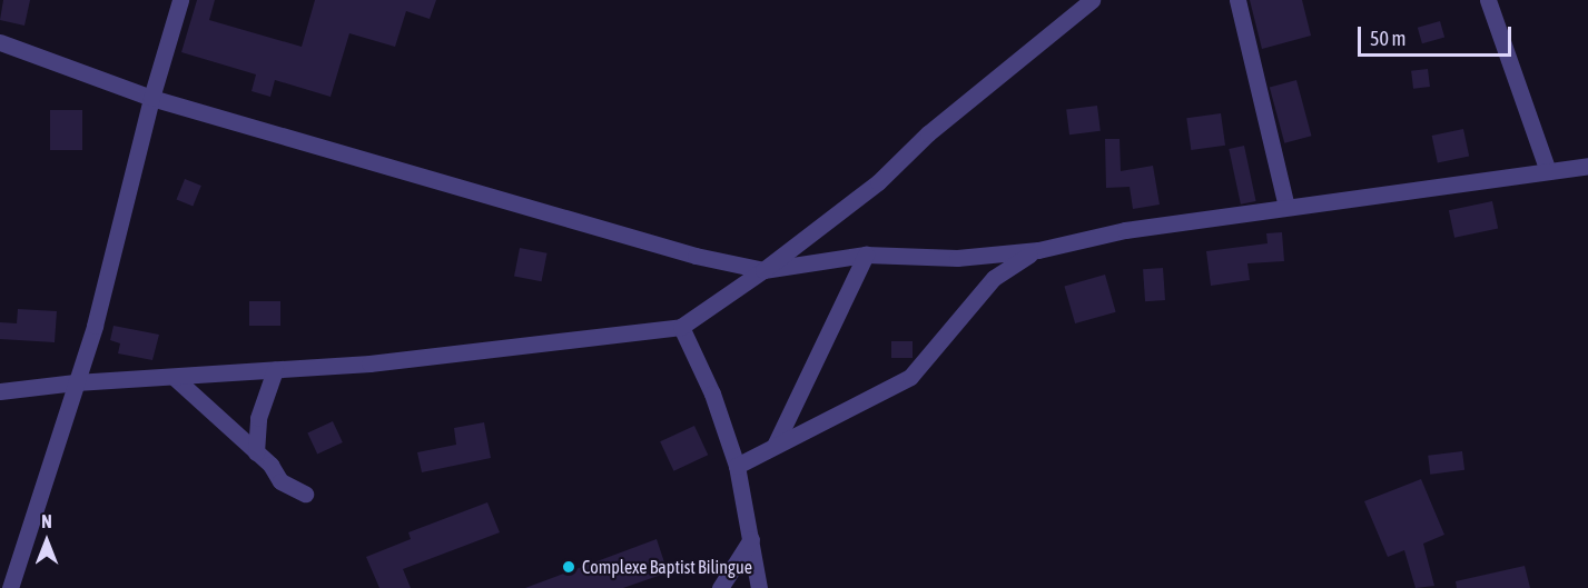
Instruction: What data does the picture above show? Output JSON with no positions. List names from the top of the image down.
{
  "places": ["Complexe Baptist Bilingue"],
  "scale_bar": "50 m",
  "north": "top"
}
